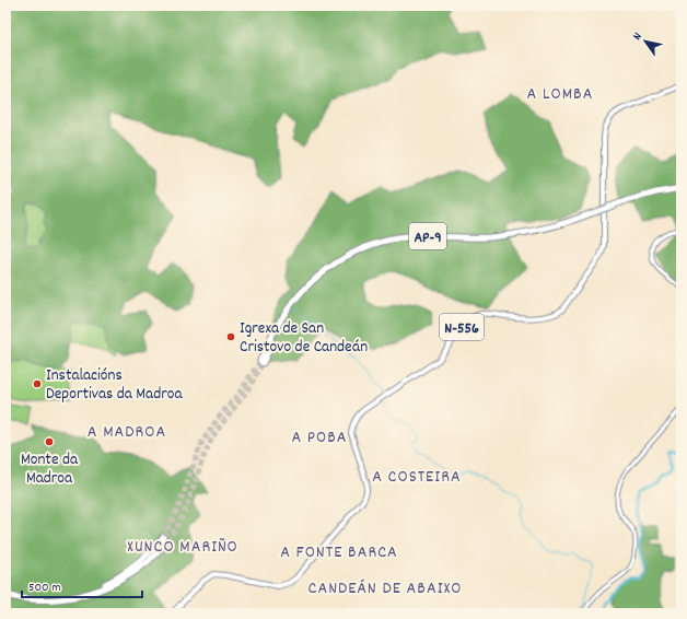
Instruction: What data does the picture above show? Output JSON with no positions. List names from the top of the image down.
{
  "streets": {
    "highway": ["AP-9"],
    "main road": ["N-556"]
  },
  "districts": [
    "A LOMBA",
    "A MADROA",
    "A POBA",
    "A COSTEIRA",
    "XUNCO MARIÑO",
    "A FONTE BARCA",
    "CANDEÁN DE ABAIXO"
  ],
  "places": ["Igrexa de San Cristovo de Candeán", "Instalacións Deportivas da Madroa", "Monte da Madroa"],
  "scale_bar": "500 m",
  "north": "top left"
}
